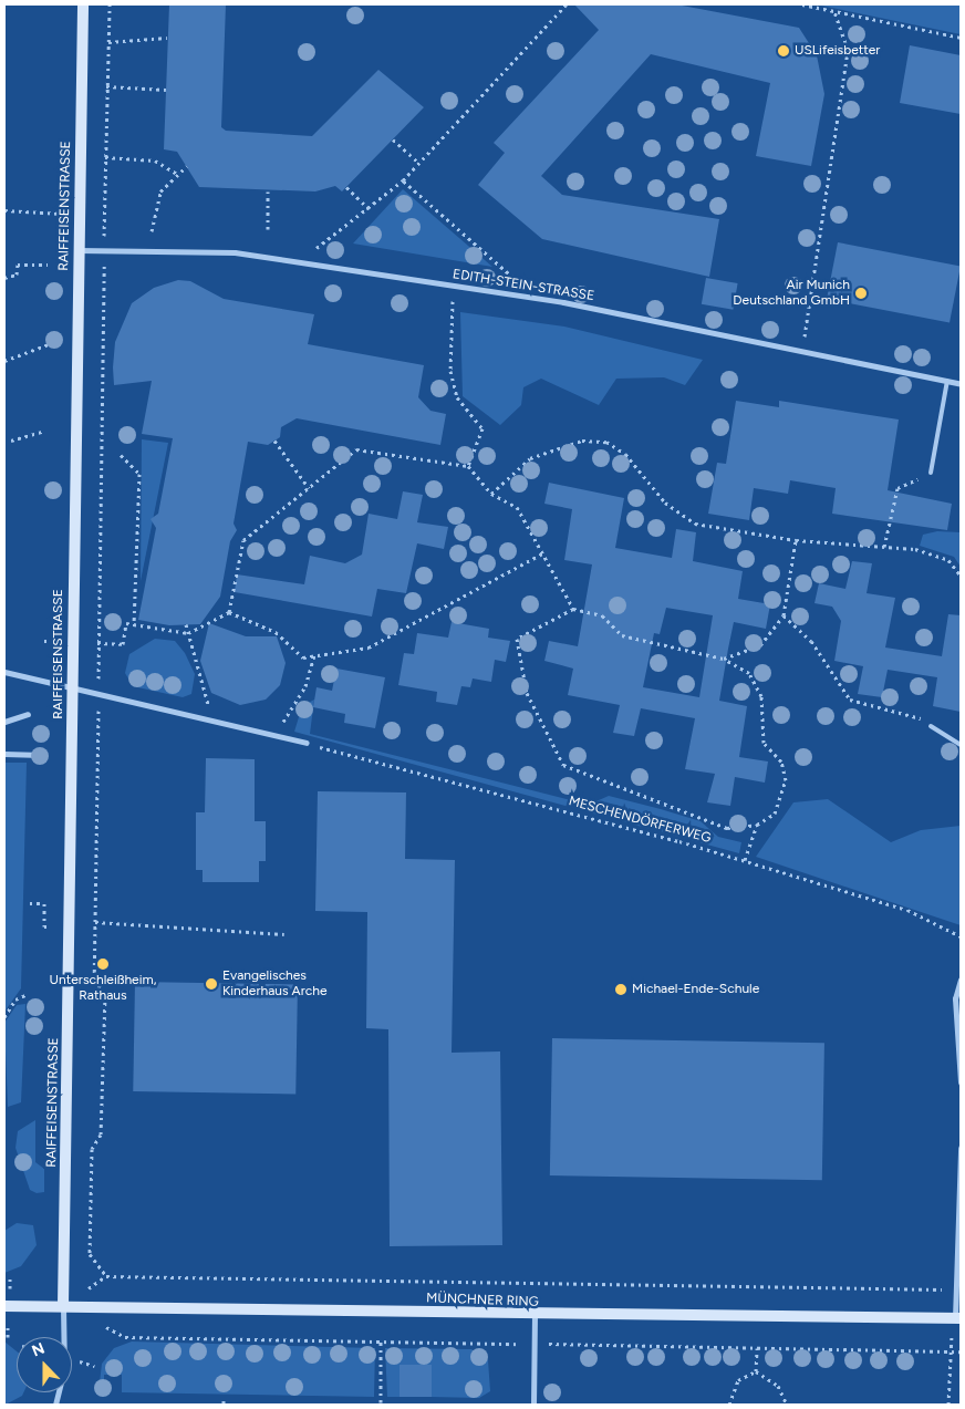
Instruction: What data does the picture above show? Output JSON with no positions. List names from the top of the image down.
{
  "streets": {
    "street": ["RAIFFEISENSTRASSE", "EDITH-STEIN-STRASSE", "MÜNCHNER RING"],
    "path": ["MESCHENDÖRFERWEG"]
  },
  "crossings": [
    ["RAIFFEISENSTRASSE", "EDITH-STEIN-STRASSE"],
    ["RAIFFEISENSTRASSE", "MÜNCHNER RING"]
  ],
  "places": [
    "USLifeisbetter",
    "Air Munich Deutschland GmbH",
    "Unterschleißheim, Rathaus",
    "Evangelisches Kinderhaus Arche",
    "Michael-Ende-Schule"
  ],
  "north": "top"
}
